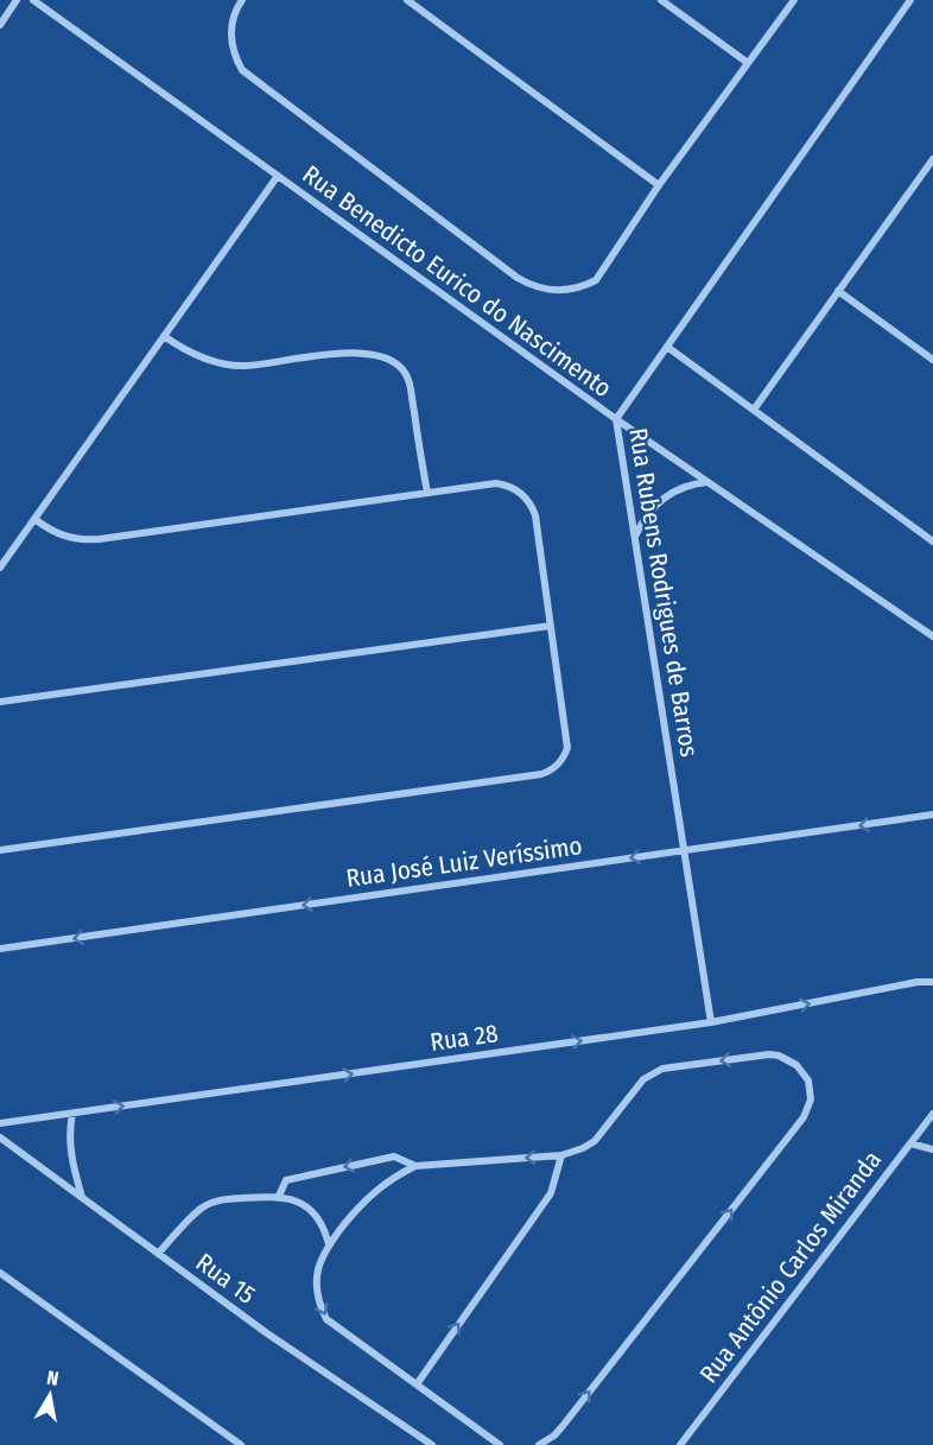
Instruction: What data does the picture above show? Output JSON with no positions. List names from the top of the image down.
{
  "streets": {
    "street": [
      "Rua Benedicto Eurico do Nascimento",
      "Rua Rubens Rodrigues de Barros",
      "Rua José Luiz Veríssimo",
      "Rua 28",
      "Rua Antônio Carlos Miranda",
      "Rua 15"
    ]
  },
  "crossings": [
    ["Rua Benedicto Eurico do Nascimento", "Rua Rubens Rodrigues de Barros"],
    ["Rua Rubens Rodrigues de Barros", "Rua José Luiz Veríssimo"],
    ["Rua Rubens Rodrigues de Barros", "Rua 28"]
  ],
  "one_way": ["Rua José Luiz Veríssimo", "Rua 28"],
  "north": "top"
}
